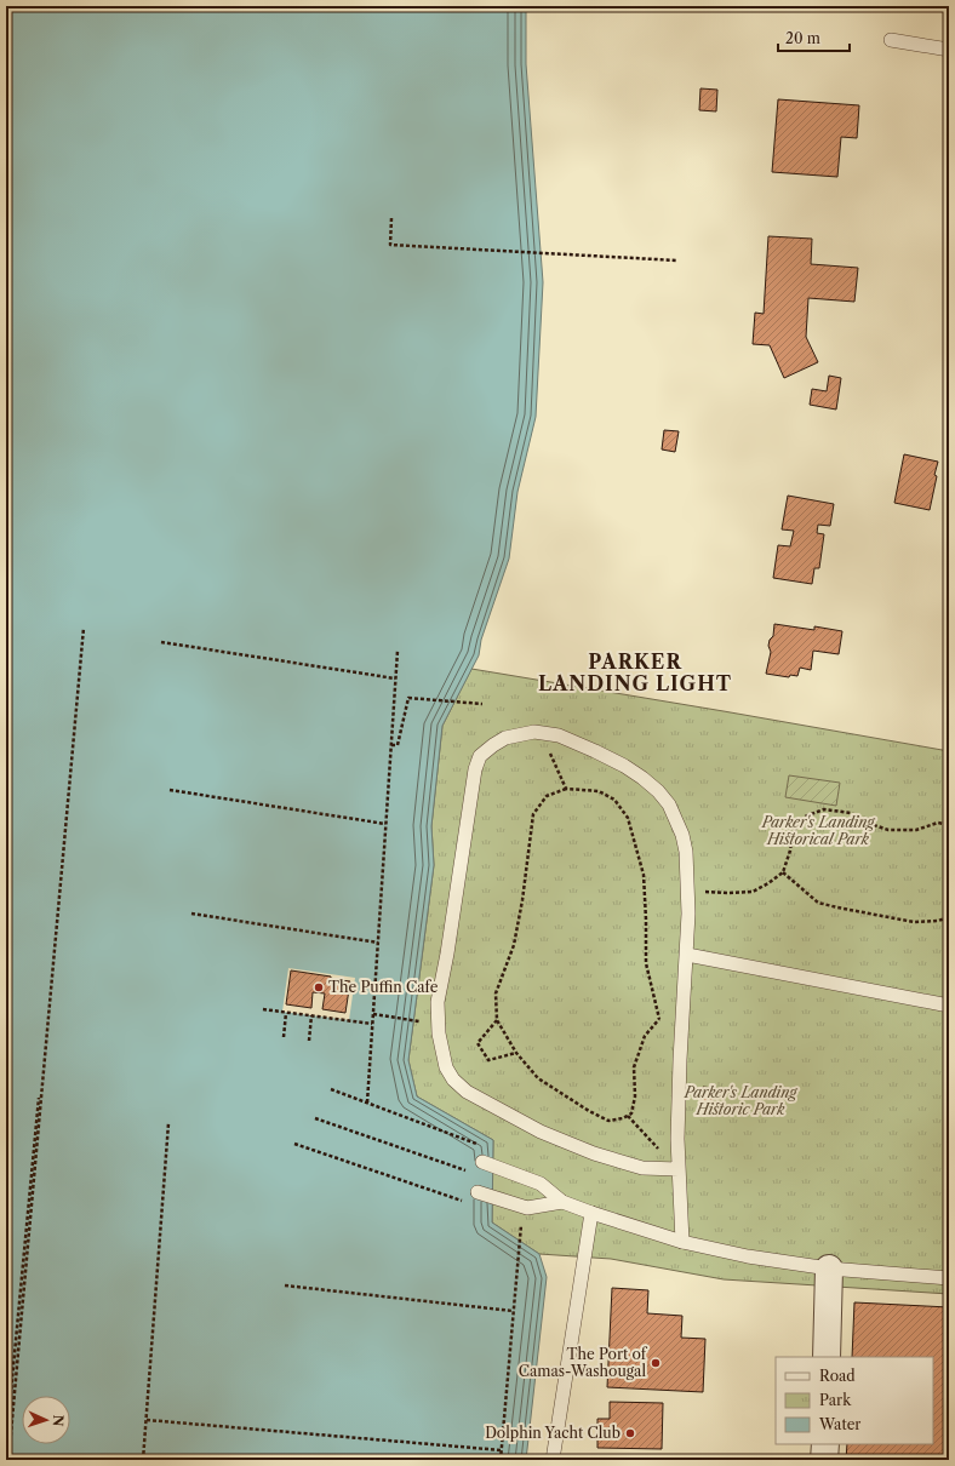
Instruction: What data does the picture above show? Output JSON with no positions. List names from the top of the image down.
{
  "districts": ["PARKER LANDING LIGHT"],
  "parks": ["Parker's Landing Historical Park", "Parker's Landing Historic Park"],
  "places": ["The Puffin Cafe", "The Port of Camas-Washougal", "Dolphin Yacht Club"],
  "legend": ["Road", "Park", "Water"],
  "scale_bar": "20 m",
  "north": "right"
}
